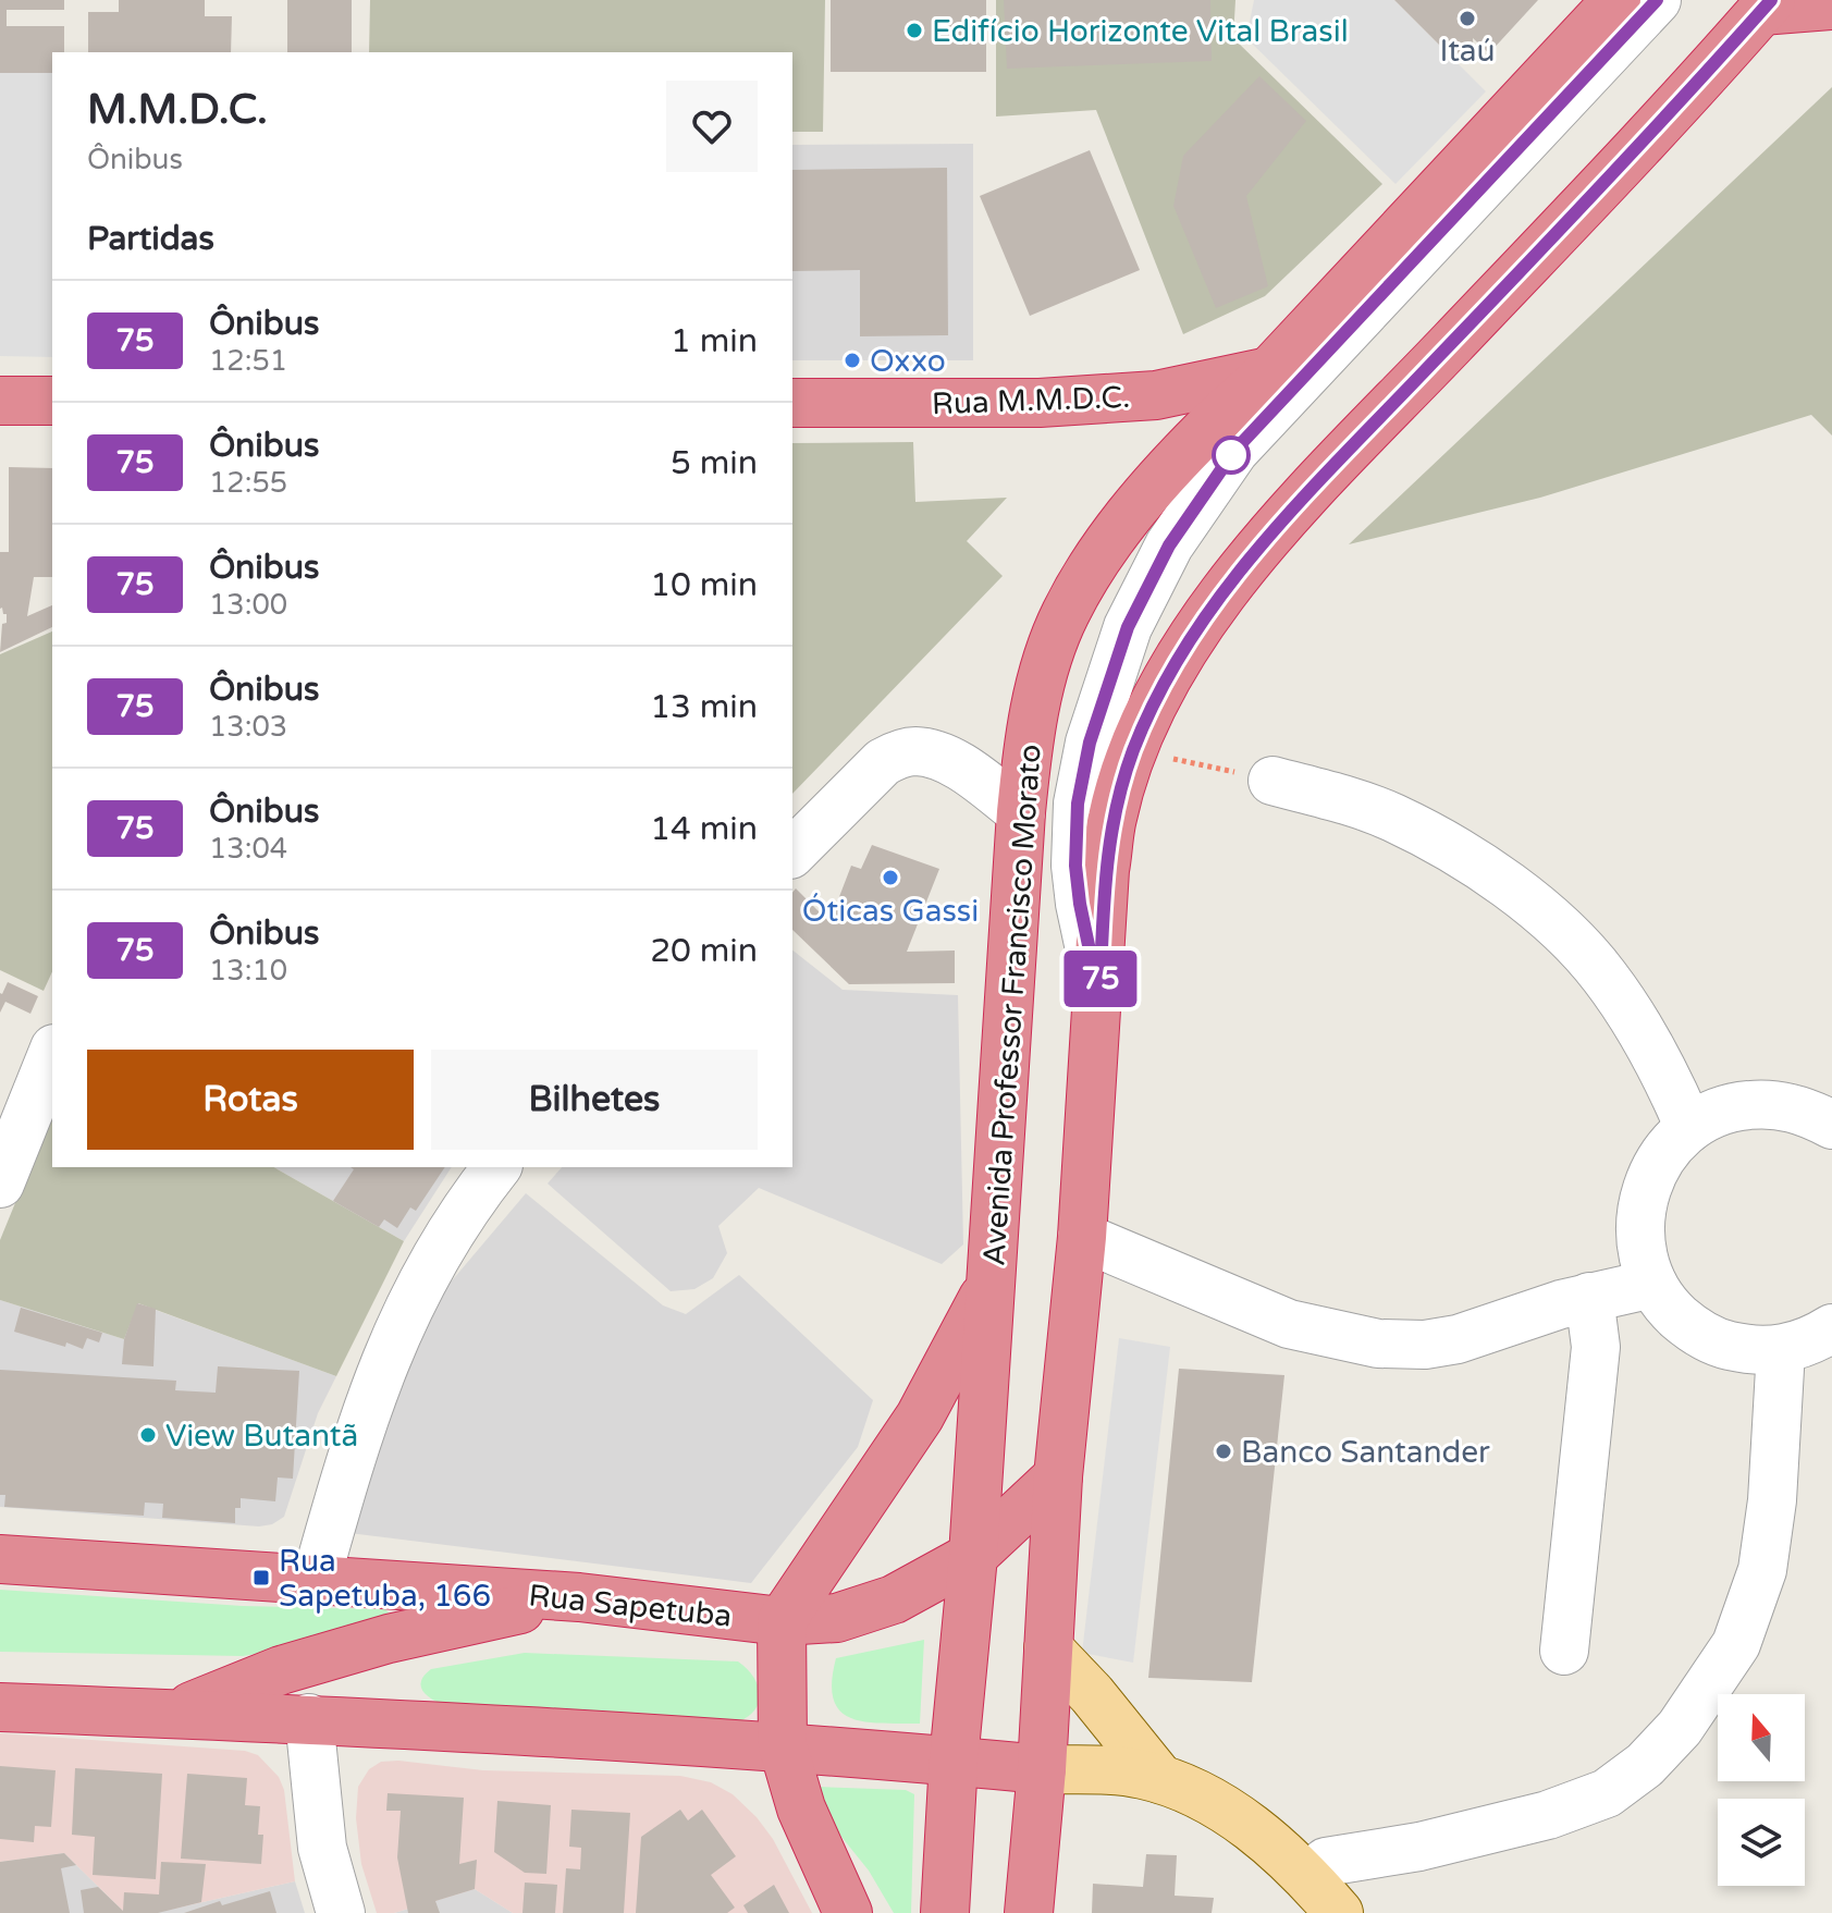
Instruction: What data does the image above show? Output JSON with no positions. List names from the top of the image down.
{
  "streets": {
    "highway": ["Rua M.M.D.C.", "Avenida Professor Francisco Morato", "Rua Sapetuba"]
  },
  "crossings": [
    ["Rua M.M.D.C.", "Avenida Professor Francisco Morato"],
    ["Avenida Professor Francisco Morato", "Rua Sapetuba"]
  ],
  "places": {
    "other": [
      "Itaú",
      "Edifício Horizonte Vital Brasil",
      "Oxxo",
      "Óticas Gassi",
      "View Butantã",
      "Banco Santander"
    ],
    "transit": ["Rua Sapetuba, 166"]
  },
  "lines": ["bus line 75"],
  "north": "top",
  "page": {
    "on_map": "75",
    "heading": [
      ["M.M.D.C.", "Ônibus"],
      "Partidas"
    ],
    "list": [
      {
        "mark": "75",
        "name": "Ônibus",
        "note": "12:51",
        "value": "1 min"
      },
      {
        "mark": "75",
        "name": "Ônibus",
        "note": "12:55",
        "value": "5 min"
      },
      {
        "mark": "75",
        "name": "Ônibus",
        "note": "13:00",
        "value": "10 min"
      },
      {
        "mark": "75",
        "name": "Ônibus",
        "note": "13:03",
        "value": "13 min"
      },
      {
        "mark": "75",
        "name": "Ônibus",
        "note": "13:04",
        "value": "14 min"
      },
      {
        "mark": "75",
        "name": "Ônibus",
        "note": "13:10",
        "value": "20 min"
      }
    ],
    "buttons": ["Rotas", "Bilhetes"]
  }
}
